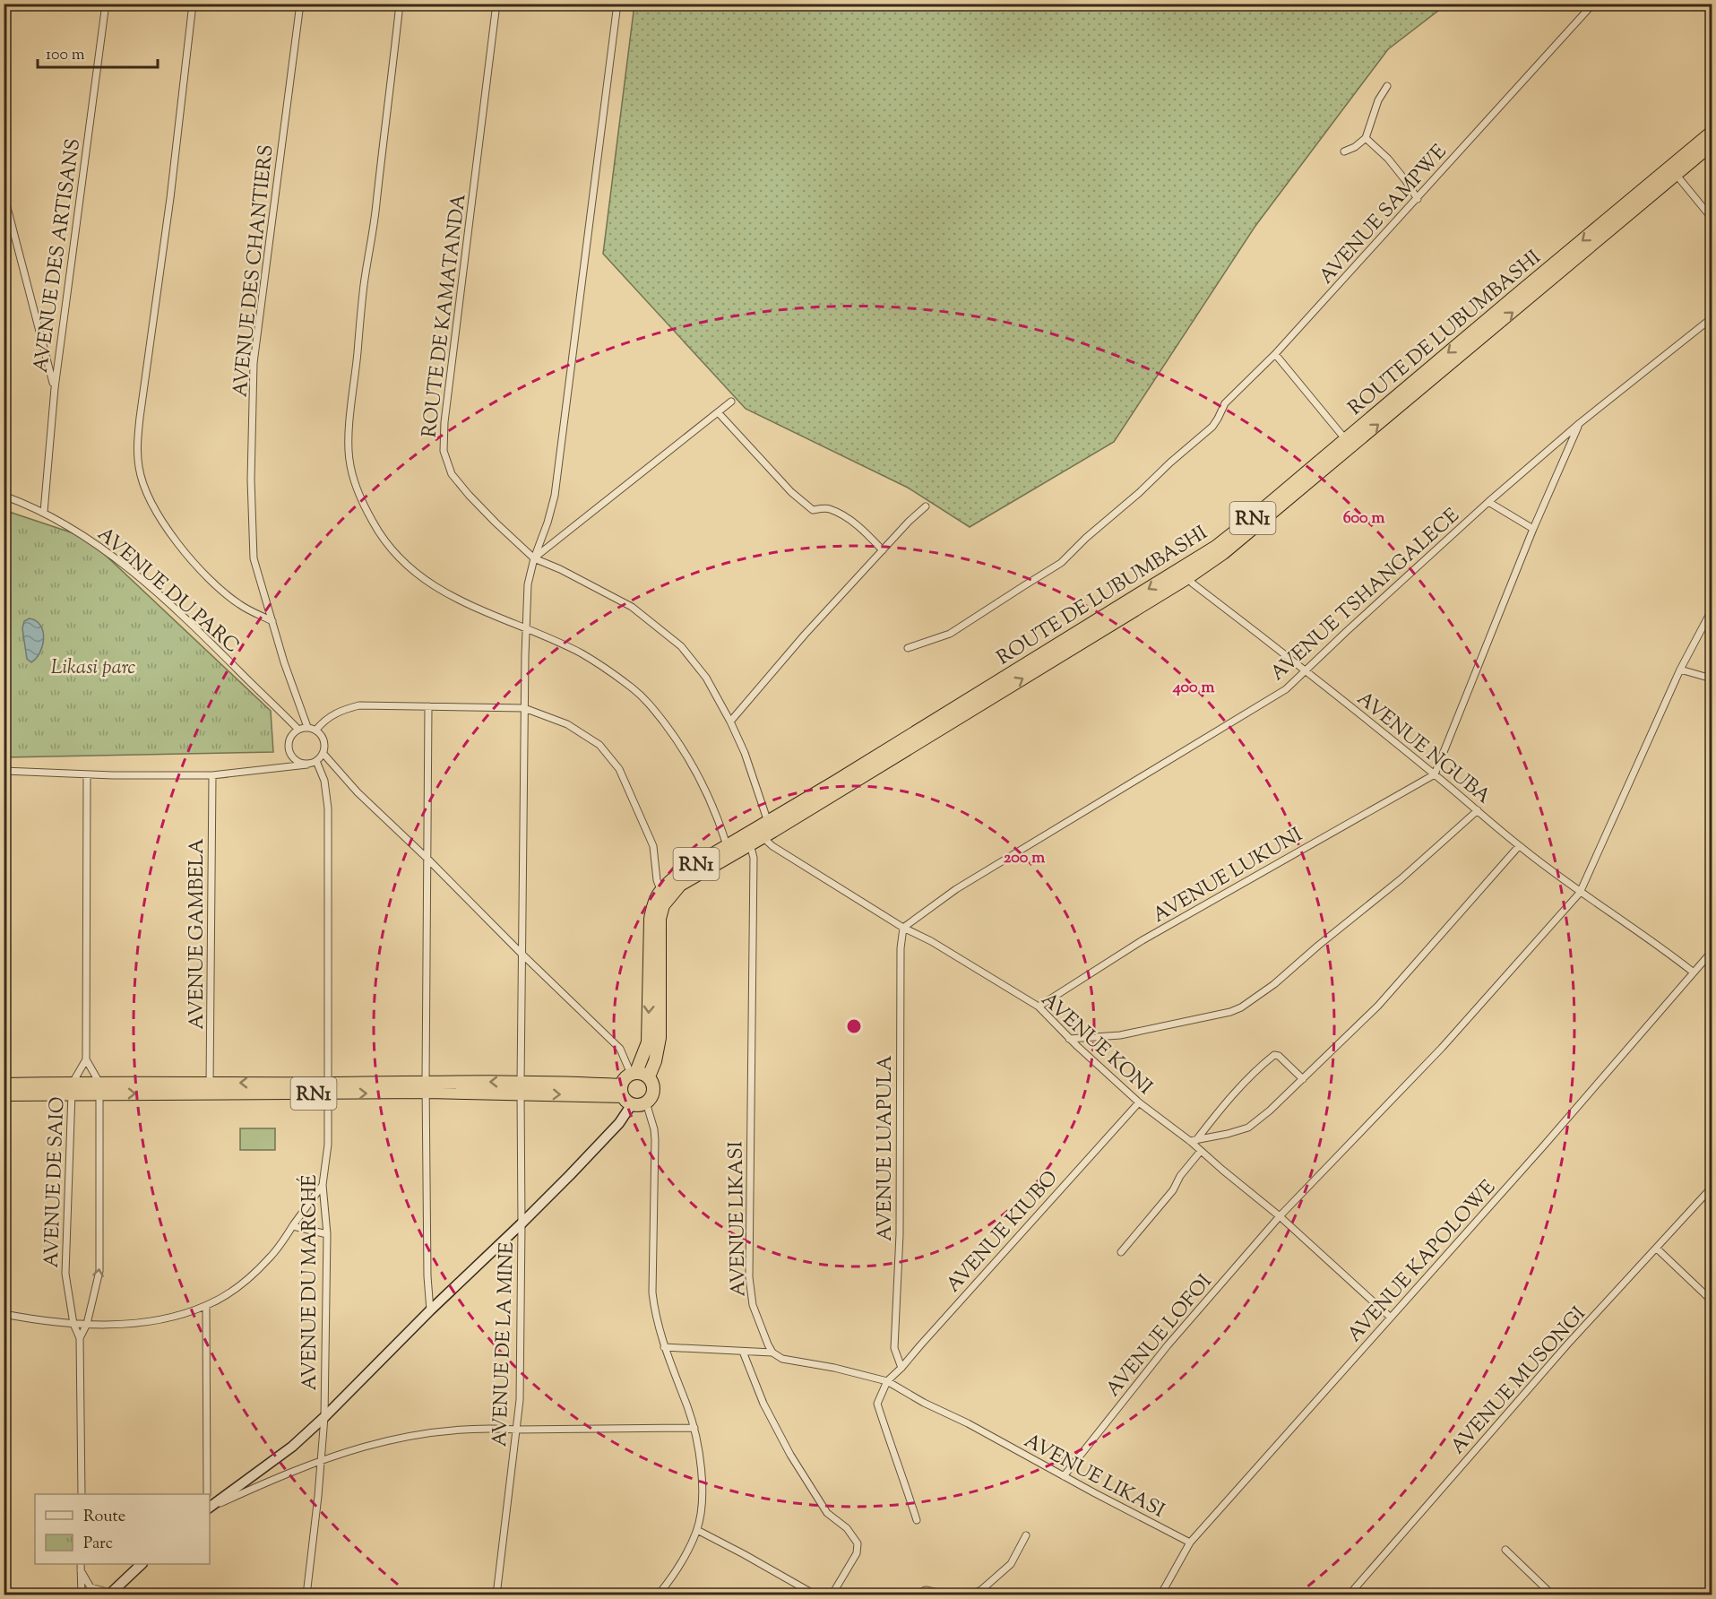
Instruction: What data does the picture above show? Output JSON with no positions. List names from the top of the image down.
{
  "streets": {
    "highway": ["ROUTE DE LUBUMBASHI", "RN1"],
    "street": [
      "AVENUE SAMPWE",
      "AVENUE DES ARTISANS",
      "AVENUE DES CHANTIERS",
      "ROUTE DE KAMATANDA",
      "AVENUE DU PARC",
      "AVENUE TSHANGALECE",
      "AVENUE NGUBA",
      "AVENUE LUKUNI",
      "AVENUE GAMBELA",
      "AVENUE KONI",
      "AVENUE LUAPULA",
      "AVENUE DE SAIO",
      "AVENUE LIKASI",
      "AVENUE KIUBO",
      "AVENUE KAPOLOWE",
      "AVENUE DU MARCHÉ",
      "AVENUE LOFOI",
      "AVENUE DE LA MINE",
      "AVENUE MUSONGI"
    ]
  },
  "crossings": [
    ["AVENUE DES ARTISANS", "AVENUE DU PARC"],
    ["AVENUE DES CHANTIERS", "AVENUE DU PARC"],
    ["AVENUE DES CHANTIERS", "AVENUE DU MARCHÉ"],
    ["ROUTE DE KAMATANDA", "ROUTE DE LUBUMBASHI"],
    ["ROUTE DE KAMATANDA", "AVENUE KONI"],
    ["ROUTE DE KAMATANDA", "AVENUE DE LA MINE"],
    ["ROUTE DE LUBUMBASHI", "RN1"],
    ["ROUTE DE LUBUMBASHI", "AVENUE NGUBA"],
    ["ROUTE DE LUBUMBASHI", "AVENUE KONI"],
    ["ROUTE DE LUBUMBASHI", "AVENUE LIKASI"],
    ["RN1", "AVENUE GAMBELA"],
    ["RN1", "AVENUE DE SAIO"],
    ["RN1", "AVENUE DU MARCHÉ"],
    ["RN1", "AVENUE DE LA MINE"],
    ["AVENUE DU PARC", "AVENUE DU MARCHÉ"],
    ["AVENUE TSHANGALECE", "AVENUE NGUBA"],
    ["AVENUE TSHANGALECE", "AVENUE KONI"],
    ["AVENUE TSHANGALECE", "AVENUE LUAPULA"],
    ["AVENUE NGUBA", "AVENUE LUKUNI"],
    ["AVENUE NGUBA", "AVENUE KAPOLOWE"],
    ["AVENUE NGUBA", "AVENUE LOFOI"],
    ["AVENUE LUKUNI", "AVENUE KONI"],
    ["AVENUE KONI", "AVENUE LUAPULA"],
    ["AVENUE KONI", "AVENUE KIUBO"],
    ["AVENUE KONI", "AVENUE KAPOLOWE"],
    ["AVENUE KONI", "AVENUE LOFOI"],
    ["AVENUE LUAPULA", "AVENUE KIUBO"],
    ["AVENUE LIKASI", "AVENUE KIUBO"],
    ["AVENUE LIKASI", "AVENUE KAPOLOWE"],
    ["AVENUE LIKASI", "AVENUE LOFOI"]
  ],
  "parks": ["Likasi parc"],
  "legend": ["Route", "Parc"],
  "scale_bar": "100 m",
  "rings": ["600 m", "400 m", "200 m"]
}
